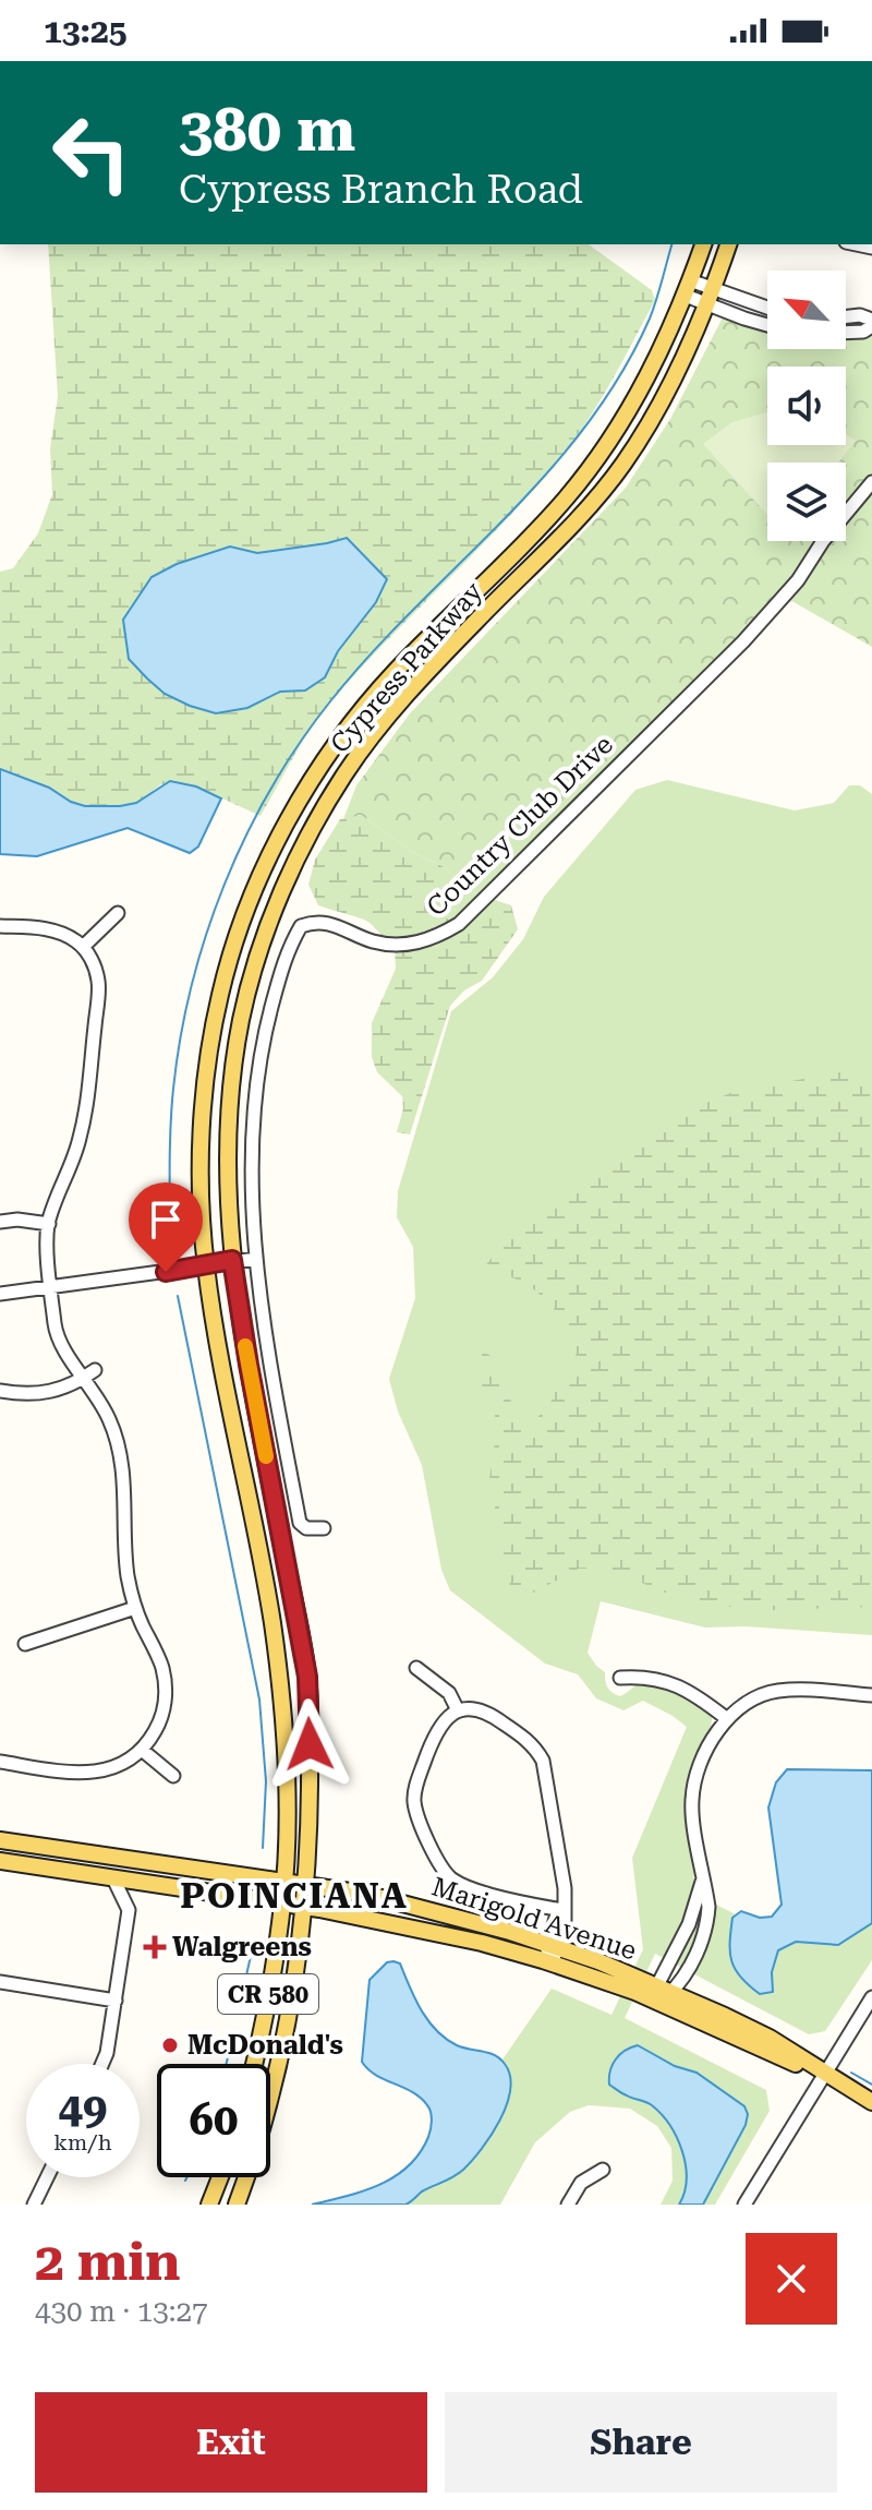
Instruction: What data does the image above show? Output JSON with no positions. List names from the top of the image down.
{
  "streets": {
    "main road": ["Cypress Parkway", "Marigold Avenue", "CR 580"],
    "street": ["Country Club Drive"]
  },
  "crossings": [
    ["Cypress Parkway", "Marigold Avenue"]
  ],
  "districts": ["POINCIANA"],
  "places": {
    "health": ["Walgreens"],
    "other": ["McDonald's"]
  },
  "north": "top left",
  "page": {
    "status": "13:25",
    "turn": ["380 m", "Cypress Branch Road"],
    "speed": "49 km/h",
    "limit": "60",
    "heading": ["2 min", "430 m · 13:27"],
    "buttons": ["Exit", "Share"]
  }
}
